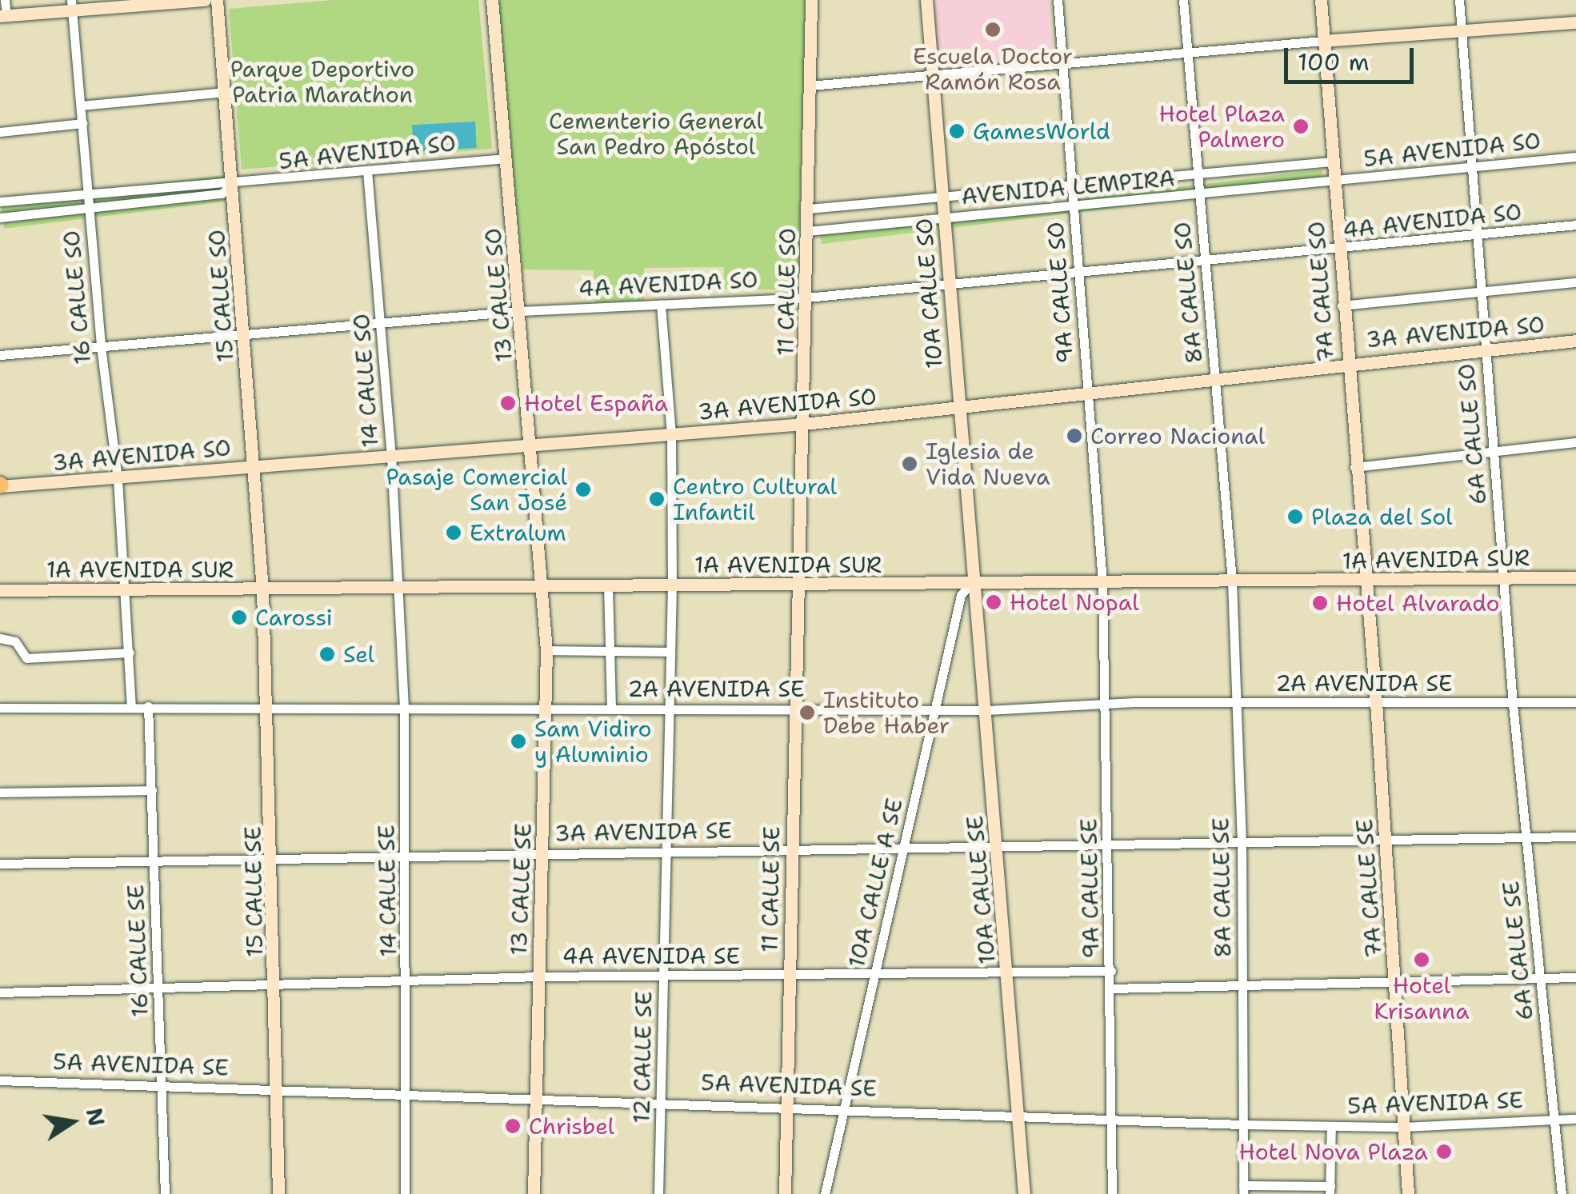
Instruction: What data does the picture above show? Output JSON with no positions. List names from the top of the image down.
{
  "streets": {
    "street": [
      "5A AVENIDA SO",
      "AVENIDA LEMPIRA",
      "4A AVENIDA SO",
      "11 CALLE SO",
      "7A CALLE SO",
      "9A CALLE SO",
      "8A CALLE SO",
      "10A CALLE SO",
      "13 CALLE SO",
      "15 CALLE SO",
      "16 CALLE SO",
      "3A AVENIDA SO",
      "14 CALLE SO",
      "6A CALLE SO",
      "1A AVENIDA SUR",
      "2A AVENIDA SE",
      "3A AVENIDA SE",
      "10A CALLE A SE",
      "8A CALLE SE",
      "9A CALLE SE",
      "7A CALLE SE",
      "13 CALLE SE",
      "11 CALLE SE",
      "10A CALLE SE",
      "14 CALLE SE",
      "15 CALLE SE",
      "16 CALLE SE",
      "6A CALLE SE",
      "4A AVENIDA SE",
      "12 CALLE SE",
      "5A AVENIDA SE"
    ]
  },
  "crossings": [
    ["5A AVENIDA SO", "AVENIDA LEMPIRA"],
    ["5A AVENIDA SO", "7A CALLE SO"],
    ["5A AVENIDA SO", "13 CALLE SO"],
    ["5A AVENIDA SO", "15 CALLE SO"],
    ["5A AVENIDA SO", "14 CALLE SO"],
    ["5A AVENIDA SO", "6A CALLE SO"],
    ["AVENIDA LEMPIRA", "11 CALLE SO"],
    ["AVENIDA LEMPIRA", "7A CALLE SO"],
    ["AVENIDA LEMPIRA", "9A CALLE SO"],
    ["AVENIDA LEMPIRA", "8A CALLE SO"],
    ["AVENIDA LEMPIRA", "10A CALLE SO"],
    ["4A AVENIDA SO", "11 CALLE SO"],
    ["4A AVENIDA SO", "7A CALLE SO"],
    ["4A AVENIDA SO", "9A CALLE SO"],
    ["4A AVENIDA SO", "8A CALLE SO"],
    ["4A AVENIDA SO", "10A CALLE SO"],
    ["4A AVENIDA SO", "13 CALLE SO"],
    ["4A AVENIDA SO", "15 CALLE SO"],
    ["4A AVENIDA SO", "16 CALLE SO"],
    ["4A AVENIDA SO", "14 CALLE SO"],
    ["4A AVENIDA SO", "6A CALLE SO"],
    ["4A AVENIDA SO", "12 CALLE SE"],
    ["11 CALLE SO", "3A AVENIDA SO"],
    ["11 CALLE SO", "1A AVENIDA SUR"],
    ["11 CALLE SO", "11 CALLE SE"],
    ["7A CALLE SO", "3A AVENIDA SO"],
    ["7A CALLE SO", "1A AVENIDA SUR"],
    ["7A CALLE SO", "7A CALLE SE"],
    ["9A CALLE SO", "3A AVENIDA SO"],
    ["9A CALLE SO", "1A AVENIDA SUR"],
    ["9A CALLE SO", "9A CALLE SE"],
    ["8A CALLE SO", "3A AVENIDA SO"],
    ["8A CALLE SO", "1A AVENIDA SUR"],
    ["8A CALLE SO", "8A CALLE SE"],
    ["10A CALLE SO", "3A AVENIDA SO"],
    ["10A CALLE SO", "1A AVENIDA SUR"],
    ["10A CALLE SO", "10A CALLE A SE"],
    ["10A CALLE SO", "10A CALLE SE"],
    ["13 CALLE SO", "3A AVENIDA SO"],
    ["13 CALLE SO", "1A AVENIDA SUR"],
    ["13 CALLE SO", "13 CALLE SE"],
    ["15 CALLE SO", "3A AVENIDA SO"],
    ["15 CALLE SO", "1A AVENIDA SUR"],
    ["15 CALLE SO", "15 CALLE SE"],
    ["16 CALLE SO", "3A AVENIDA SO"],
    ["16 CALLE SO", "1A AVENIDA SUR"],
    ["3A AVENIDA SO", "14 CALLE SO"],
    ["3A AVENIDA SO", "6A CALLE SO"],
    ["3A AVENIDA SO", "12 CALLE SE"],
    ["14 CALLE SO", "1A AVENIDA SUR"],
    ["14 CALLE SO", "14 CALLE SE"],
    ["6A CALLE SO", "1A AVENIDA SUR"],
    ["6A CALLE SO", "2A AVENIDA SE"],
    ["6A CALLE SO", "6A CALLE SE"],
    ["1A AVENIDA SUR", "10A CALLE A SE"],
    ["1A AVENIDA SUR", "8A CALLE SE"],
    ["1A AVENIDA SUR", "9A CALLE SE"],
    ["1A AVENIDA SUR", "7A CALLE SE"],
    ["1A AVENIDA SUR", "13 CALLE SE"],
    ["1A AVENIDA SUR", "11 CALLE SE"],
    ["1A AVENIDA SUR", "10A CALLE SE"],
    ["1A AVENIDA SUR", "14 CALLE SE"],
    ["1A AVENIDA SUR", "15 CALLE SE"],
    ["1A AVENIDA SUR", "12 CALLE SE"],
    ["2A AVENIDA SE", "10A CALLE A SE"],
    ["2A AVENIDA SE", "8A CALLE SE"],
    ["2A AVENIDA SE", "9A CALLE SE"],
    ["2A AVENIDA SE", "7A CALLE SE"],
    ["2A AVENIDA SE", "13 CALLE SE"],
    ["2A AVENIDA SE", "11 CALLE SE"],
    ["2A AVENIDA SE", "10A CALLE SE"],
    ["2A AVENIDA SE", "14 CALLE SE"],
    ["2A AVENIDA SE", "15 CALLE SE"],
    ["2A AVENIDA SE", "16 CALLE SE"],
    ["2A AVENIDA SE", "6A CALLE SE"],
    ["2A AVENIDA SE", "12 CALLE SE"],
    ["3A AVENIDA SE", "10A CALLE A SE"],
    ["3A AVENIDA SE", "8A CALLE SE"],
    ["3A AVENIDA SE", "9A CALLE SE"],
    ["3A AVENIDA SE", "7A CALLE SE"],
    ["3A AVENIDA SE", "13 CALLE SE"],
    ["3A AVENIDA SE", "11 CALLE SE"],
    ["3A AVENIDA SE", "10A CALLE SE"],
    ["3A AVENIDA SE", "14 CALLE SE"],
    ["3A AVENIDA SE", "15 CALLE SE"],
    ["3A AVENIDA SE", "16 CALLE SE"],
    ["3A AVENIDA SE", "6A CALLE SE"],
    ["3A AVENIDA SE", "12 CALLE SE"],
    ["10A CALLE A SE", "10A CALLE SE"],
    ["10A CALLE A SE", "4A AVENIDA SE"],
    ["10A CALLE A SE", "5A AVENIDA SE"],
    ["8A CALLE SE", "5A AVENIDA SE"],
    ["9A CALLE SE", "4A AVENIDA SE"],
    ["9A CALLE SE", "5A AVENIDA SE"],
    ["7A CALLE SE", "5A AVENIDA SE"],
    ["13 CALLE SE", "4A AVENIDA SE"],
    ["13 CALLE SE", "5A AVENIDA SE"],
    ["11 CALLE SE", "4A AVENIDA SE"],
    ["11 CALLE SE", "5A AVENIDA SE"],
    ["10A CALLE SE", "4A AVENIDA SE"],
    ["10A CALLE SE", "5A AVENIDA SE"],
    ["14 CALLE SE", "4A AVENIDA SE"],
    ["14 CALLE SE", "5A AVENIDA SE"],
    ["15 CALLE SE", "4A AVENIDA SE"],
    ["15 CALLE SE", "5A AVENIDA SE"],
    ["16 CALLE SE", "4A AVENIDA SE"],
    ["16 CALLE SE", "5A AVENIDA SE"],
    ["6A CALLE SE", "5A AVENIDA SE"],
    ["4A AVENIDA SE", "12 CALLE SE"],
    ["12 CALLE SE", "5A AVENIDA SE"]
  ],
  "parks": ["Parque Deportivo Patria Marathon", "Cementerio General San Pedro Apóstol"],
  "places": [
    "Escuela Doctor Ramón Rosa",
    "Hotel Plaza Palmero",
    "GamesWorld",
    "Hotel España",
    "Correo Nacional",
    "Iglesia de Vida Nueva",
    "Pasaje Comercial San José",
    "Centro Cultural Infantil",
    "Plaza del Sol",
    "Extralum",
    "Hotel Nopal",
    "Hotel Alvarado",
    "Carossi",
    "Sel",
    "Instituto Debe Haber",
    "Sam Vidiro y Aluminio",
    "Hotel Krisanna",
    "Chrisbel",
    "Hotel Nova Plaza"
  ],
  "scale_bar": "100 m",
  "north": "right"
}
